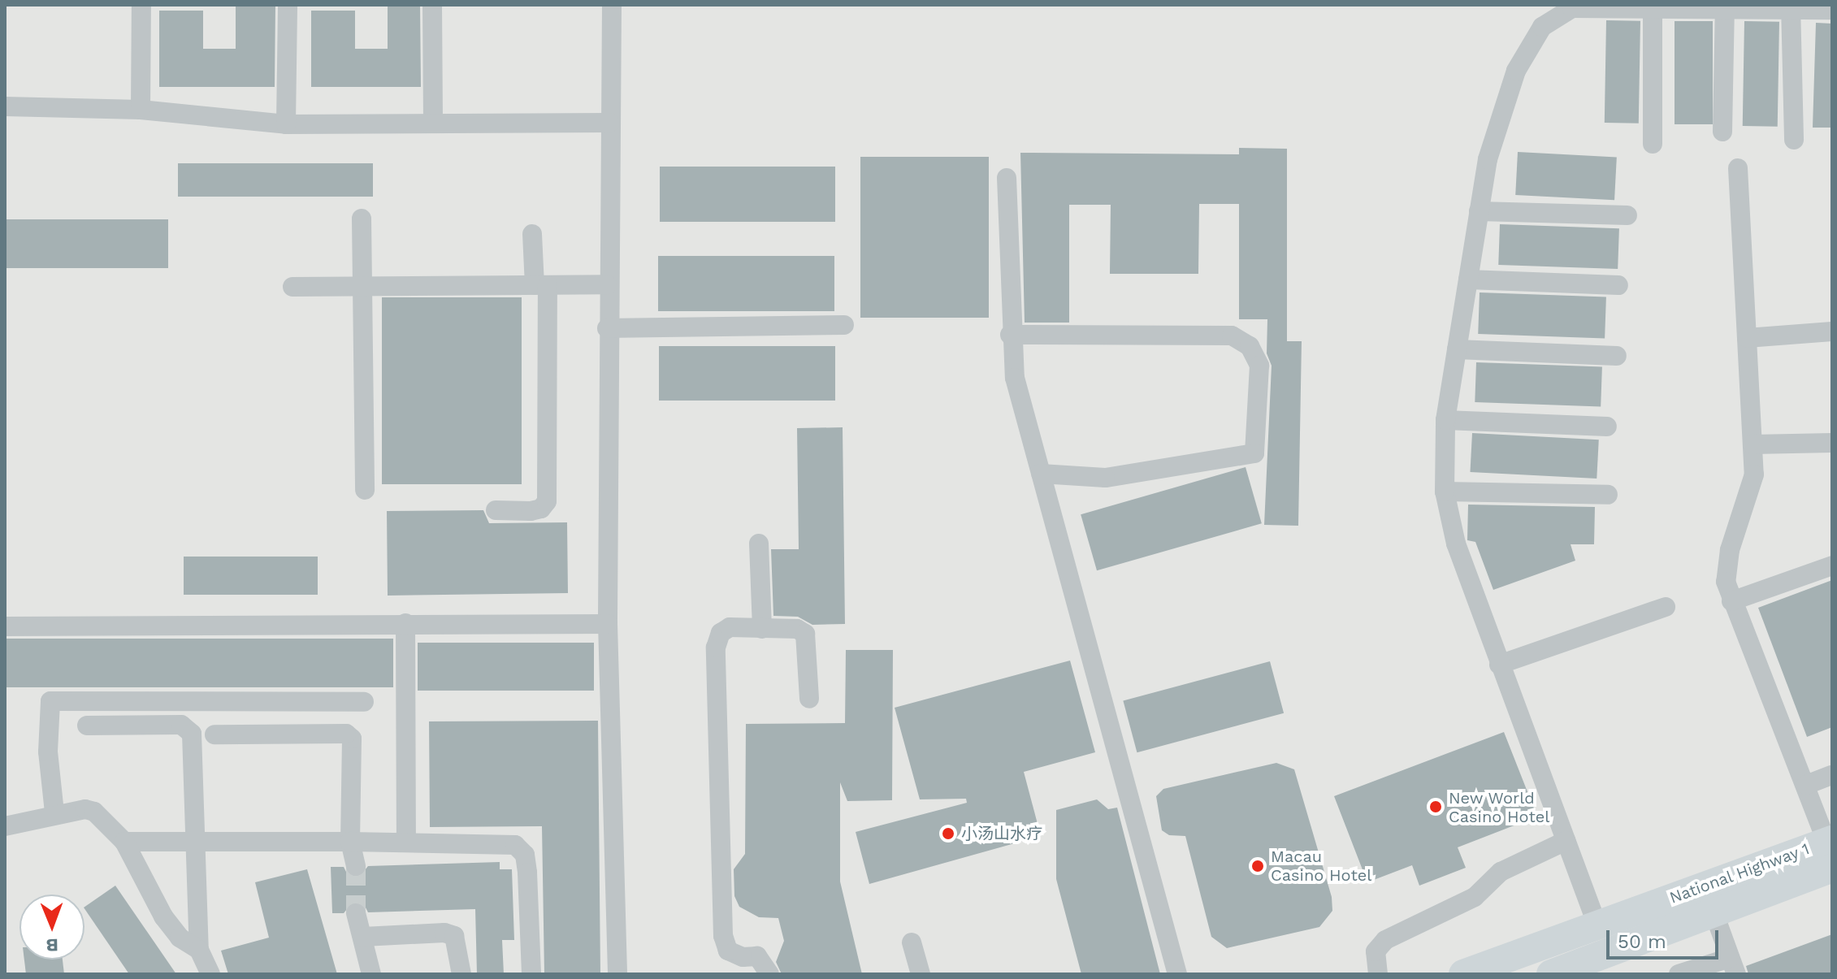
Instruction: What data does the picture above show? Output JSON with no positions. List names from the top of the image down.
{
  "streets": {
    "highway": ["National Highway 1"]
  },
  "places": ["New World Casino Hotel", "小汤山水疗", "Macau Casino Hotel"],
  "scale_bar": "50 m",
  "north": "bottom"
}
